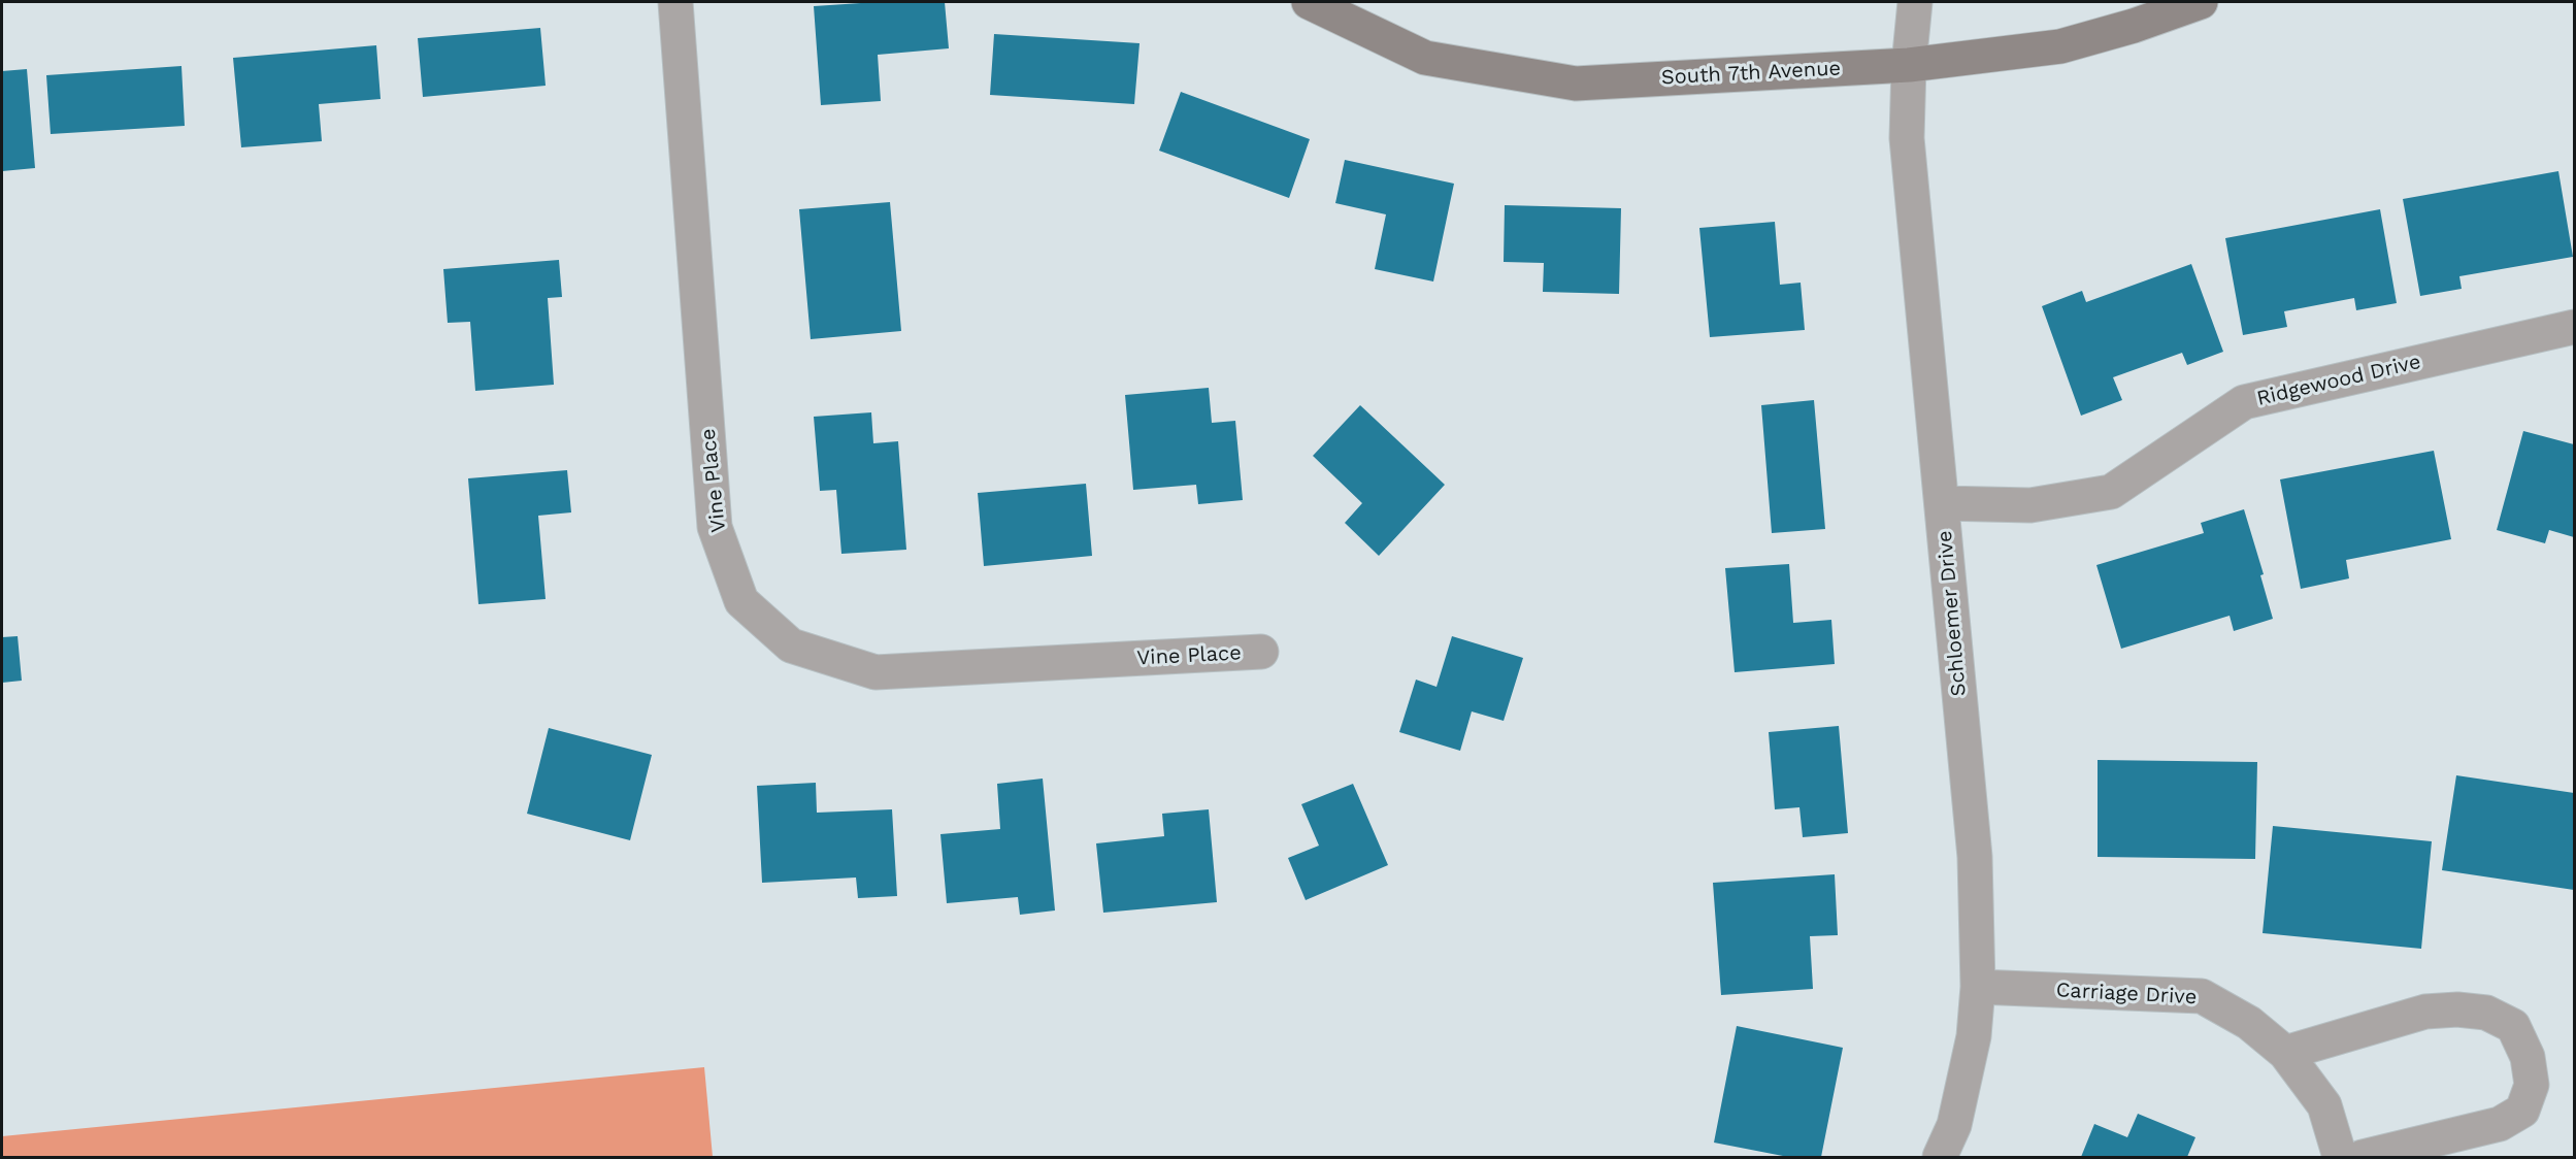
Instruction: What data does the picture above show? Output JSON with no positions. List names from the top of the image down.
{
  "streets": {
    "street": [
      "South 7th Avenue",
      "Ridgewood Drive",
      "Vine Place",
      "Schloemer Drive",
      "Carriage Drive"
    ]
  },
  "crossings": [
    ["South 7th Avenue", "Schloemer Drive"],
    ["Ridgewood Drive", "Schloemer Drive"],
    ["Schloemer Drive", "Carriage Drive"]
  ]
}
